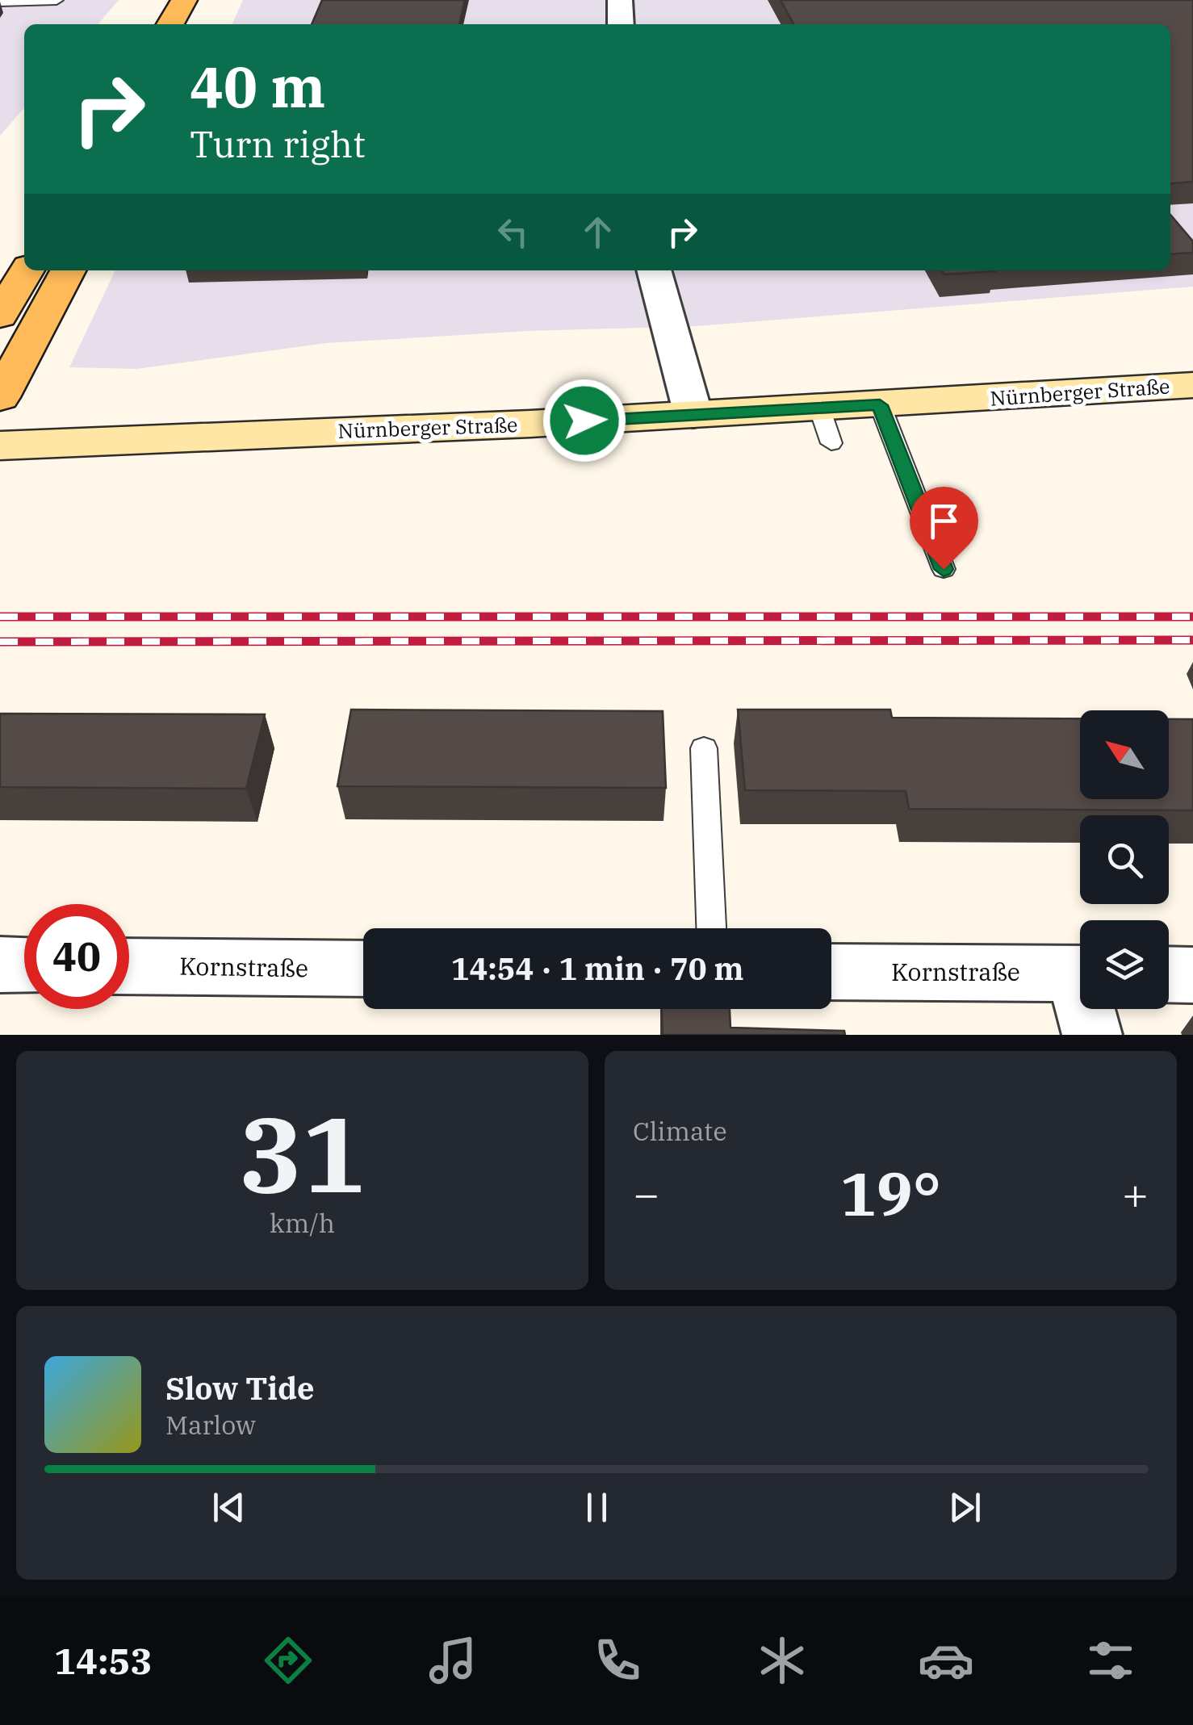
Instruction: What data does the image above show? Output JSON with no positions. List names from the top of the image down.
{
  "streets": {
    "street": ["Nürnberger Straße", "Kornstraße"]
  },
  "north": "top left",
  "page": {
    "turn": ["40 m", "Turn right"],
    "limit": "40",
    "trip": "14:54 · 1 min · 70 m",
    "tile": [
      ["31", "km/h"],
      "Climate"
    ],
    "heat": ["−", "19°", "+"],
    "song": ["Slow Tide", "Marlow"],
    "tabs": "14:53"
  }
}
